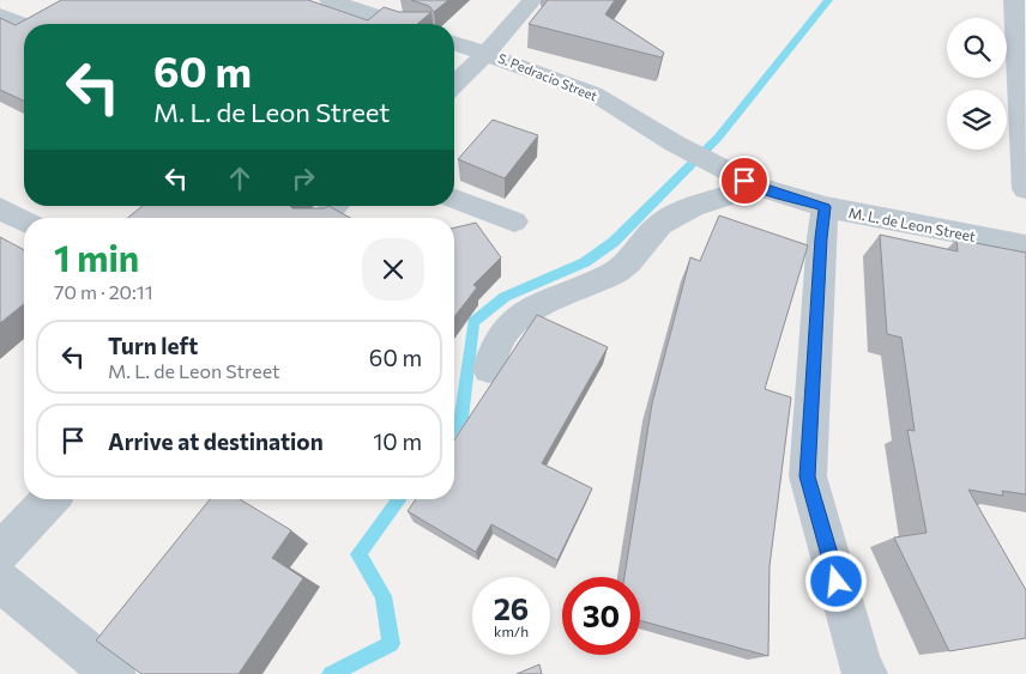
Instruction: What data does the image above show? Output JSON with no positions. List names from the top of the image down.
{
  "streets": {
    "street": ["S. Pedracio Street", "M. L. de Leon Street"]
  },
  "crossings": [
    ["S. Pedracio Street", "M. L. de Leon Street"]
  ],
  "page": {
    "turn": ["60 m", "M. L. de Leon Street"],
    "heading": ["1 min", "70 m · 20:11"],
    "list": [
      {
        "name": "Turn left",
        "note": "M. L. de Leon Street",
        "value": "60 m"
      },
      {
        "name": "Arrive at destination",
        "value": "10 m"
      }
    ],
    "speed": "26 km/h",
    "limit": "30"
  }
}
